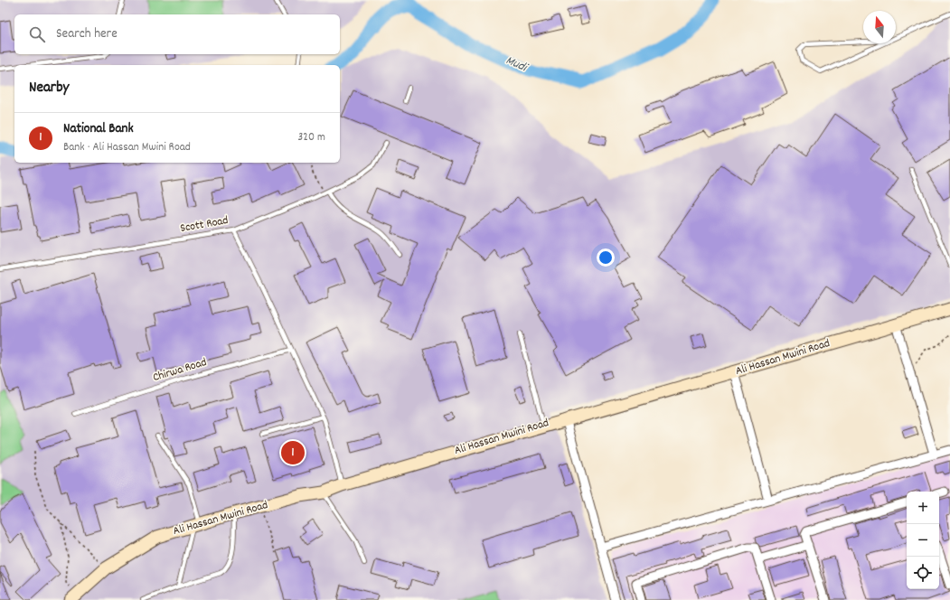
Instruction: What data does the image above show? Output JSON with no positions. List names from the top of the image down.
{
  "streets": {
    "main road": ["Ali Hassan Mwini Road"],
    "lane": ["Scott Road", "Chirwa Road"]
  },
  "water": ["Mudi"],
  "north": "top",
  "page": {
    "search": "Search here",
    "heading": "Nearby",
    "list": [
      {
        "mark": "1",
        "name": "National Bank",
        "note": "Bank · Ali Hassan Mwini Road",
        "value": "320 m"
      }
    ],
    "pins": "1",
    "map_buttons": ["+", "−"]
  }
}
